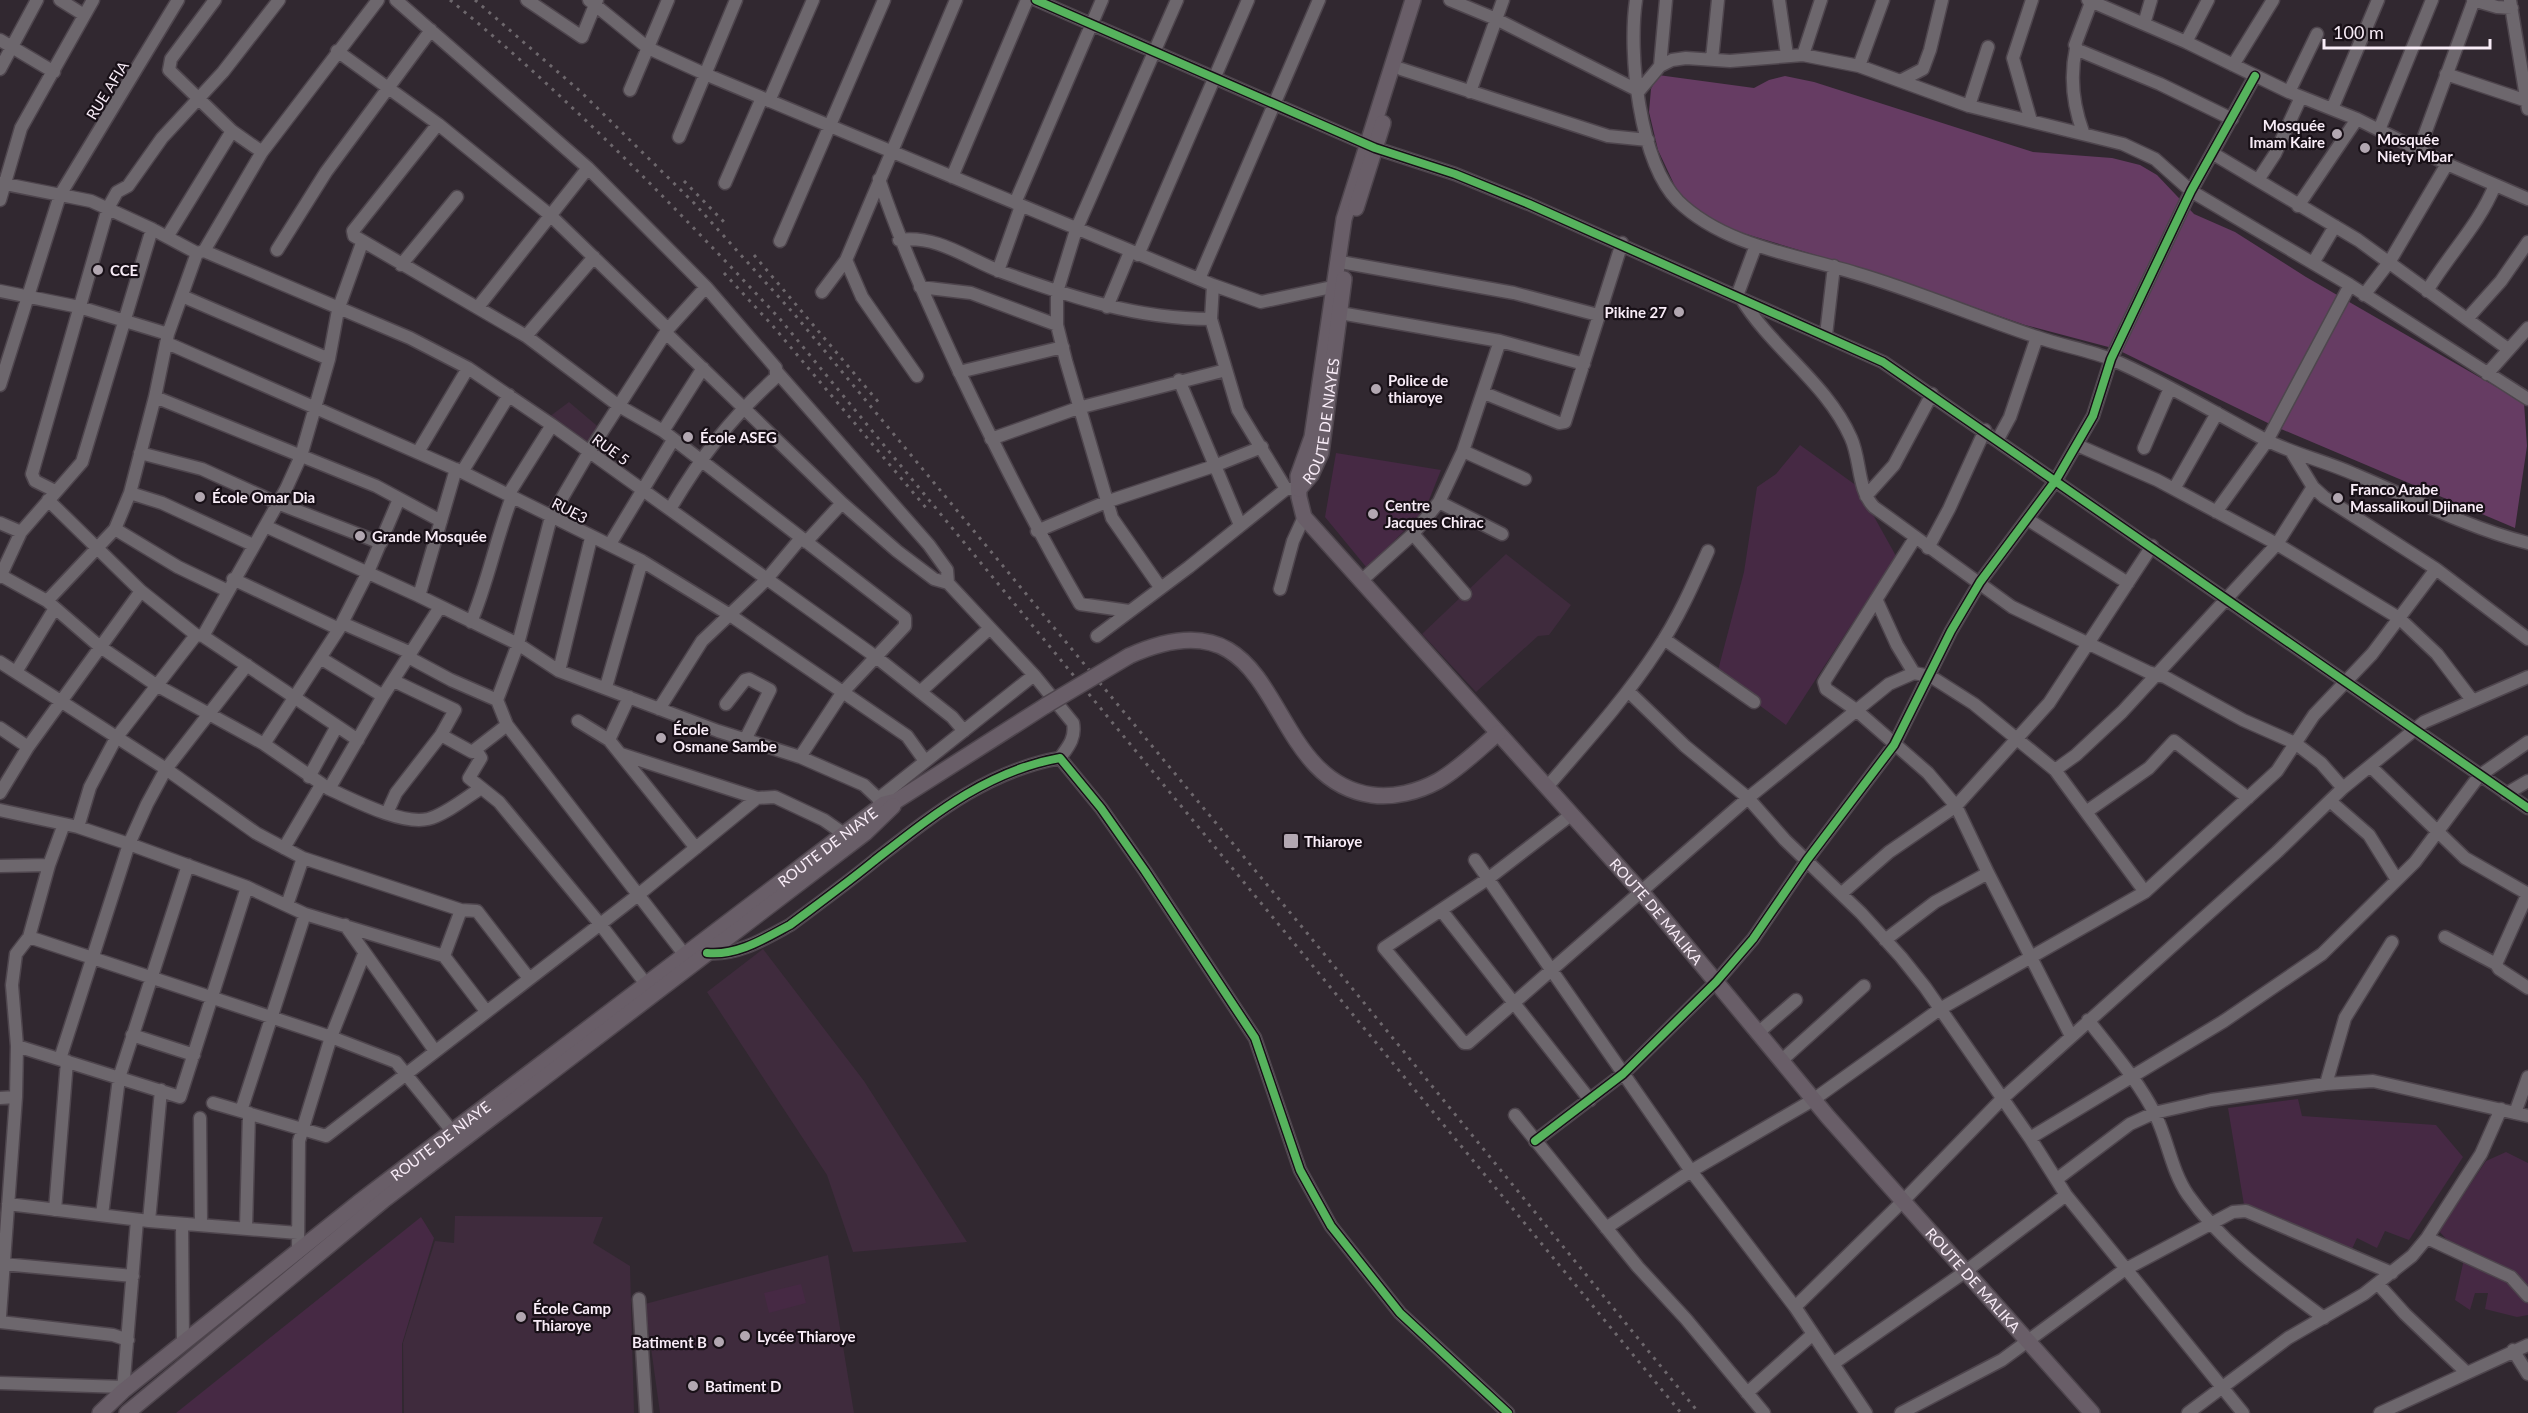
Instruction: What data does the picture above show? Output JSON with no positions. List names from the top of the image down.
{
  "streets": {
    "main road": ["ROUTE DE NIAYES", "ROUTE DE NIAYE", "ROUTE DE MALIKA"],
    "street": ["RUE AFIA", "RUE 5", "RUE3"]
  },
  "crossings": [
    ["RUE AFIA", "RUE 5"],
    ["RUE AFIA", "RUE3"]
  ],
  "places": {
    "other": [
      "Mosquée Imam Kaire",
      "Mosquée Niety Mbar",
      "CCE",
      "Pikine 27",
      "Police de thiaroye",
      "École ASEG",
      "École Omar Dia",
      "Franco Arabe Massalikoul Djinane",
      "Centre Jacques Chirac",
      "Grande Mosquée",
      "École Osmane Sambe",
      "École Camp Thiaroye",
      "Lycée Thiaroye",
      "Batiment B",
      "Batiment D"
    ],
    "transit": ["Thiaroye"]
  },
  "scale_bar": "100 m"
}
